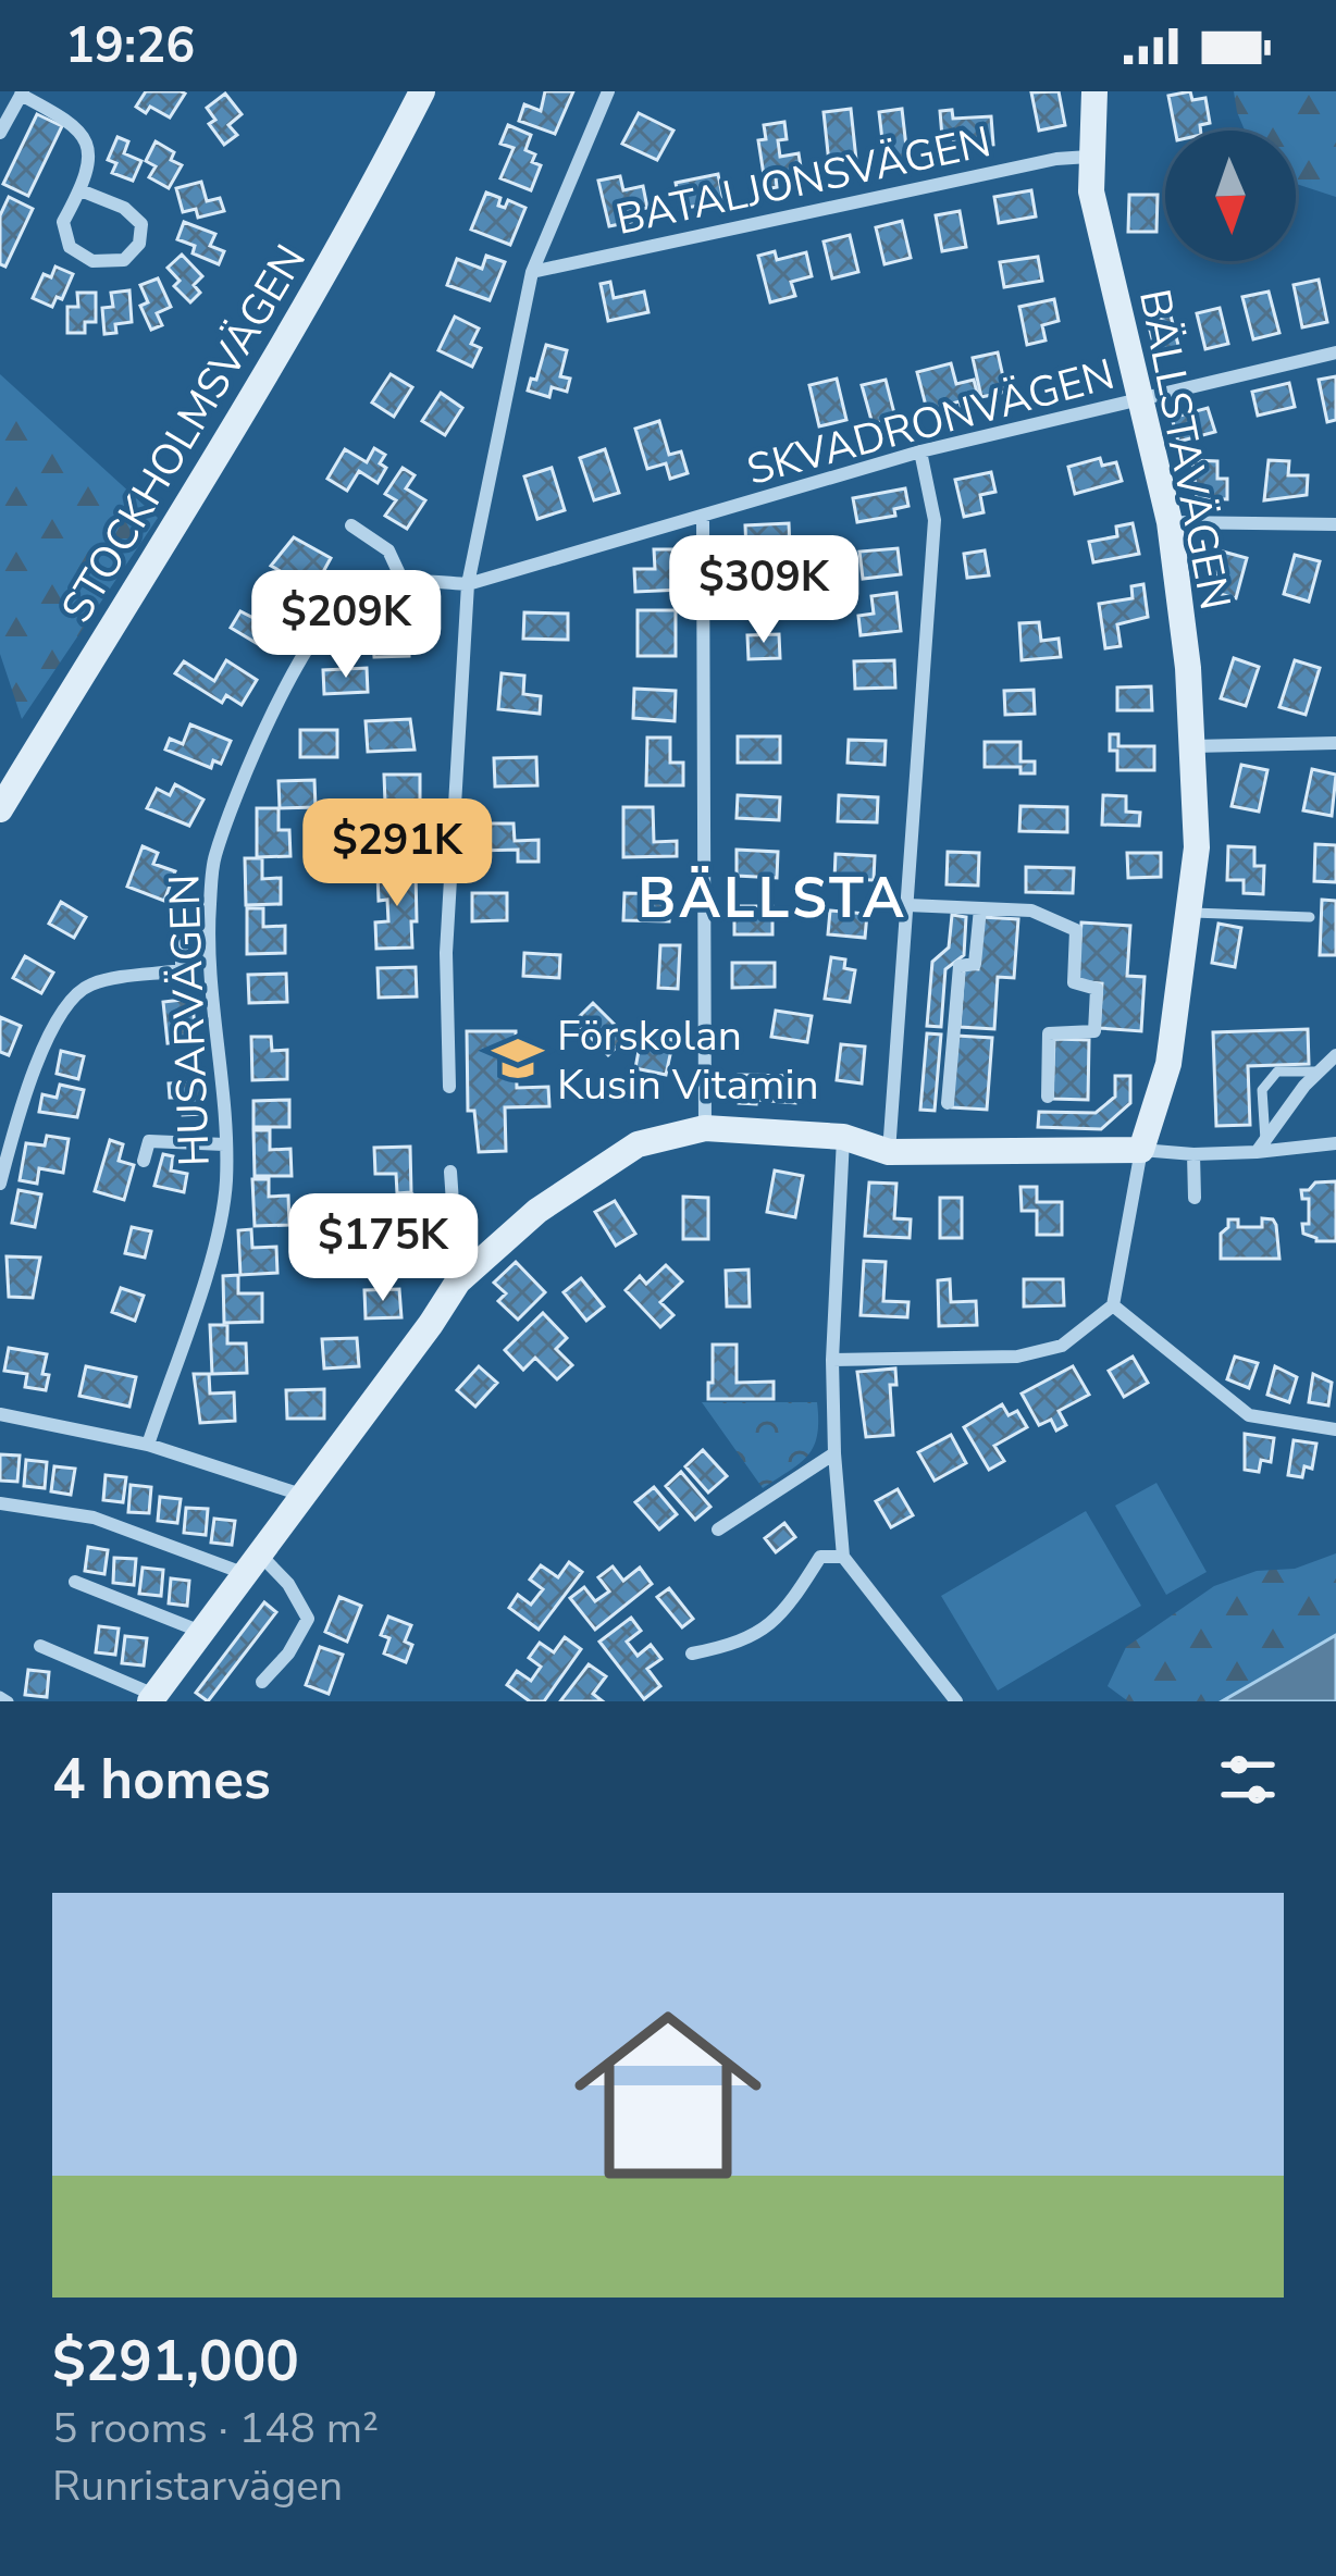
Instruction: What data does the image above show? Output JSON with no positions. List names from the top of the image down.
{
  "streets": {
    "street": [
      "BATALJONSVÄGEN",
      "SKVADRONVÄGEN",
      "STOCKHOLMSVÄGEN",
      "BÄLLSTAVÄGEN",
      "HUSARVÄGEN"
    ]
  },
  "crossings": [
    ["BATALJONSVÄGEN", "BÄLLSTAVÄGEN"],
    ["SKVADRONVÄGEN", "BÄLLSTAVÄGEN"],
    ["SKVADRONVÄGEN", "HUSARVÄGEN"]
  ],
  "districts": ["BÄLLSTA"],
  "places": {
    "school or university": ["Förskolan Kusin Vitamin"]
  },
  "north": "bottom",
  "page": {
    "status": "19:26",
    "price": [
      "$309K",
      "$209K",
      "$291K",
      "$175K"
    ],
    "heading": "4 homes",
    "list": [
      {
        "name": "$291,000",
        "note": "5 rooms · 148 m² · Runristarvägen"
      }
    ]
  }
}
